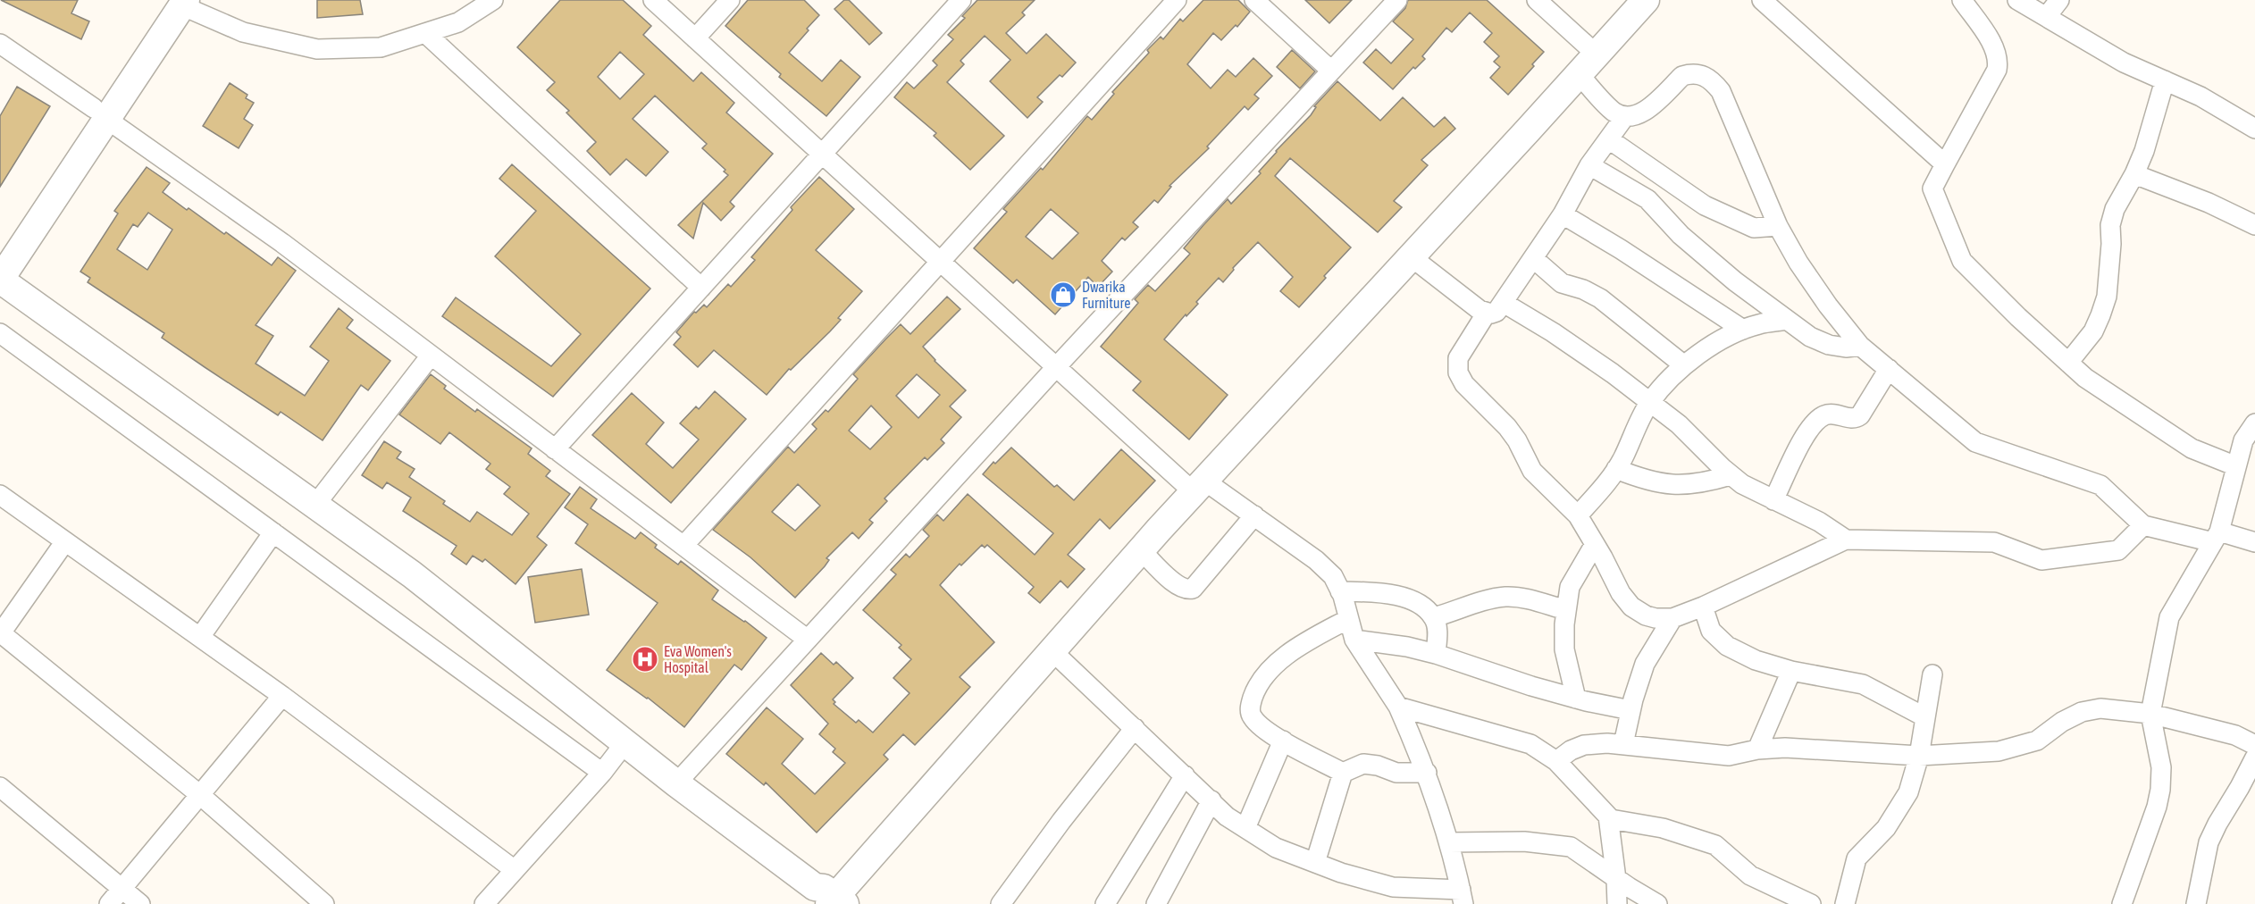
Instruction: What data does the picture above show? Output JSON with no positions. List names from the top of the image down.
{
  "places": {
    "shop": ["Dwarika Furniture"],
    "hospital": ["Eva Women's Hospital"]
  }
}
